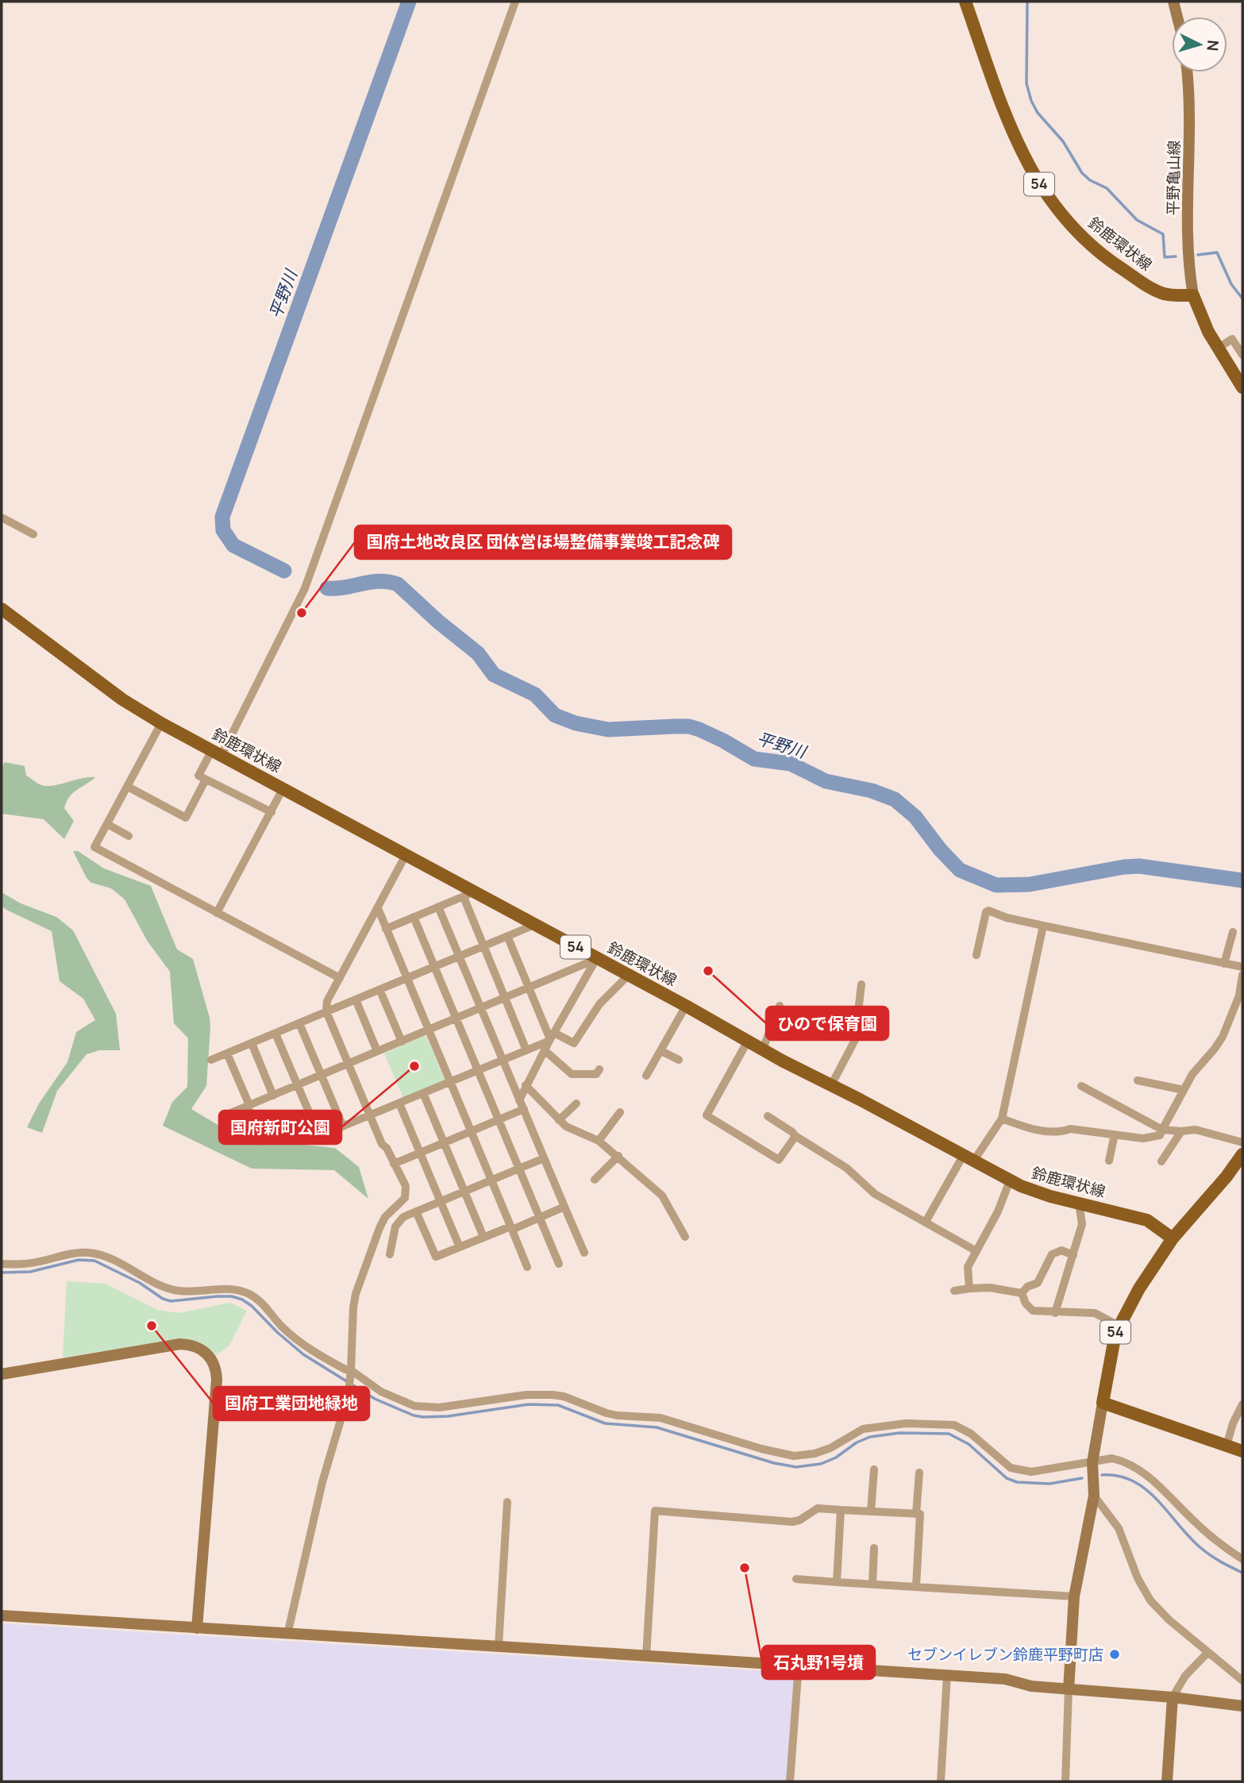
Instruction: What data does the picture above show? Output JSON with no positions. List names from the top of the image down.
{
  "streets": {
    "main road": ["54", "鈴鹿環状線"],
    "street": ["平野亀山線"]
  },
  "crossings": [
    ["平野亀山線", "鈴鹿環状線"],
    ["54", "鈴鹿環状線"]
  ],
  "water": ["平野川"],
  "places": [
    "国府土地改良区 団体営ほ場整備事業竣工記念碑",
    "ひので保育園",
    "国府新町公園",
    "国府工業団地緑地",
    "石丸野1号墳",
    "セブンイレブン鈴鹿平野町店"
  ],
  "north": "right"
}
